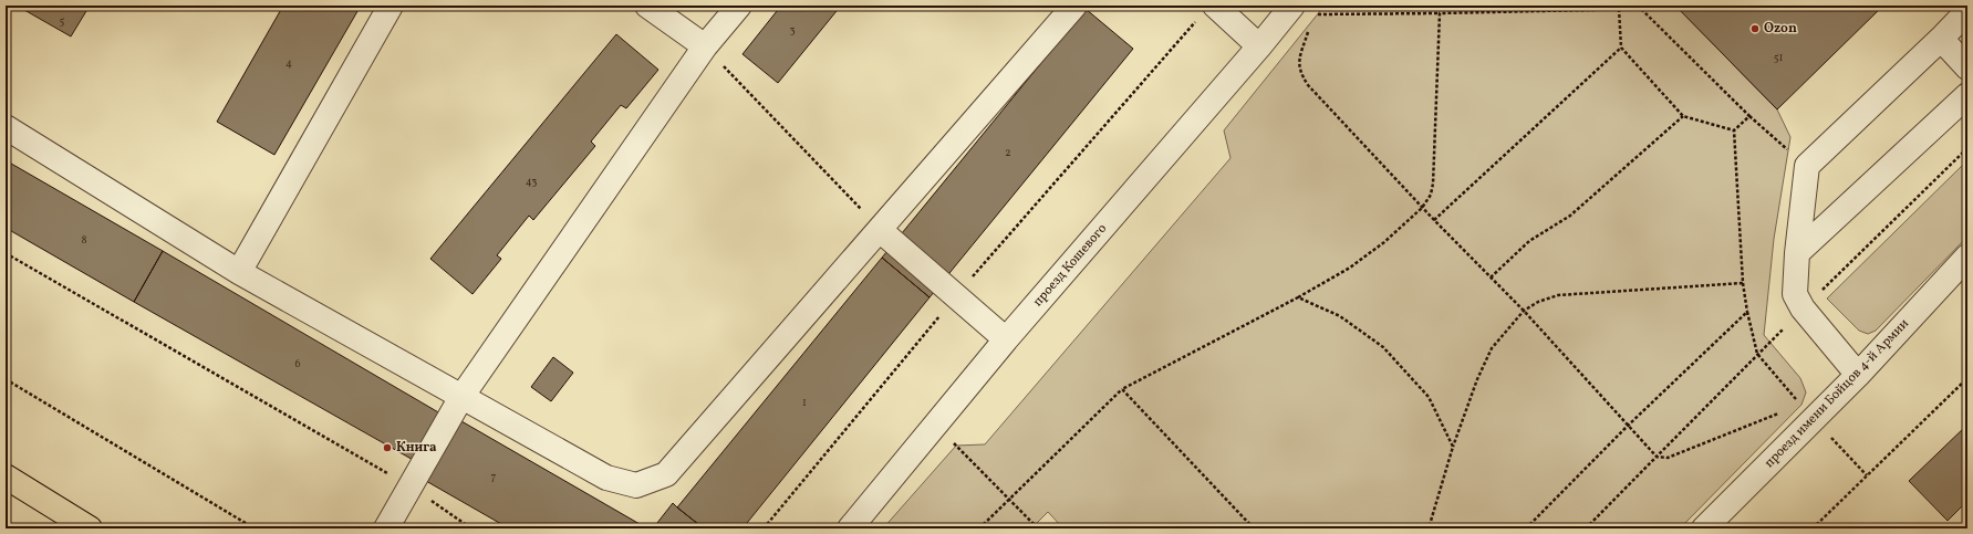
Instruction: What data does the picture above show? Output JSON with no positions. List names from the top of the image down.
{
  "streets": {
    "street": ["проезд Кошевого", "проезд имени Бойцов 4-й Армии"]
  },
  "places": ["Ozon", "Книга"],
  "house_numbers": [
    "5",
    "3",
    "51",
    "4",
    "2",
    "43",
    "8",
    "6",
    "1",
    "7"
  ]
}
